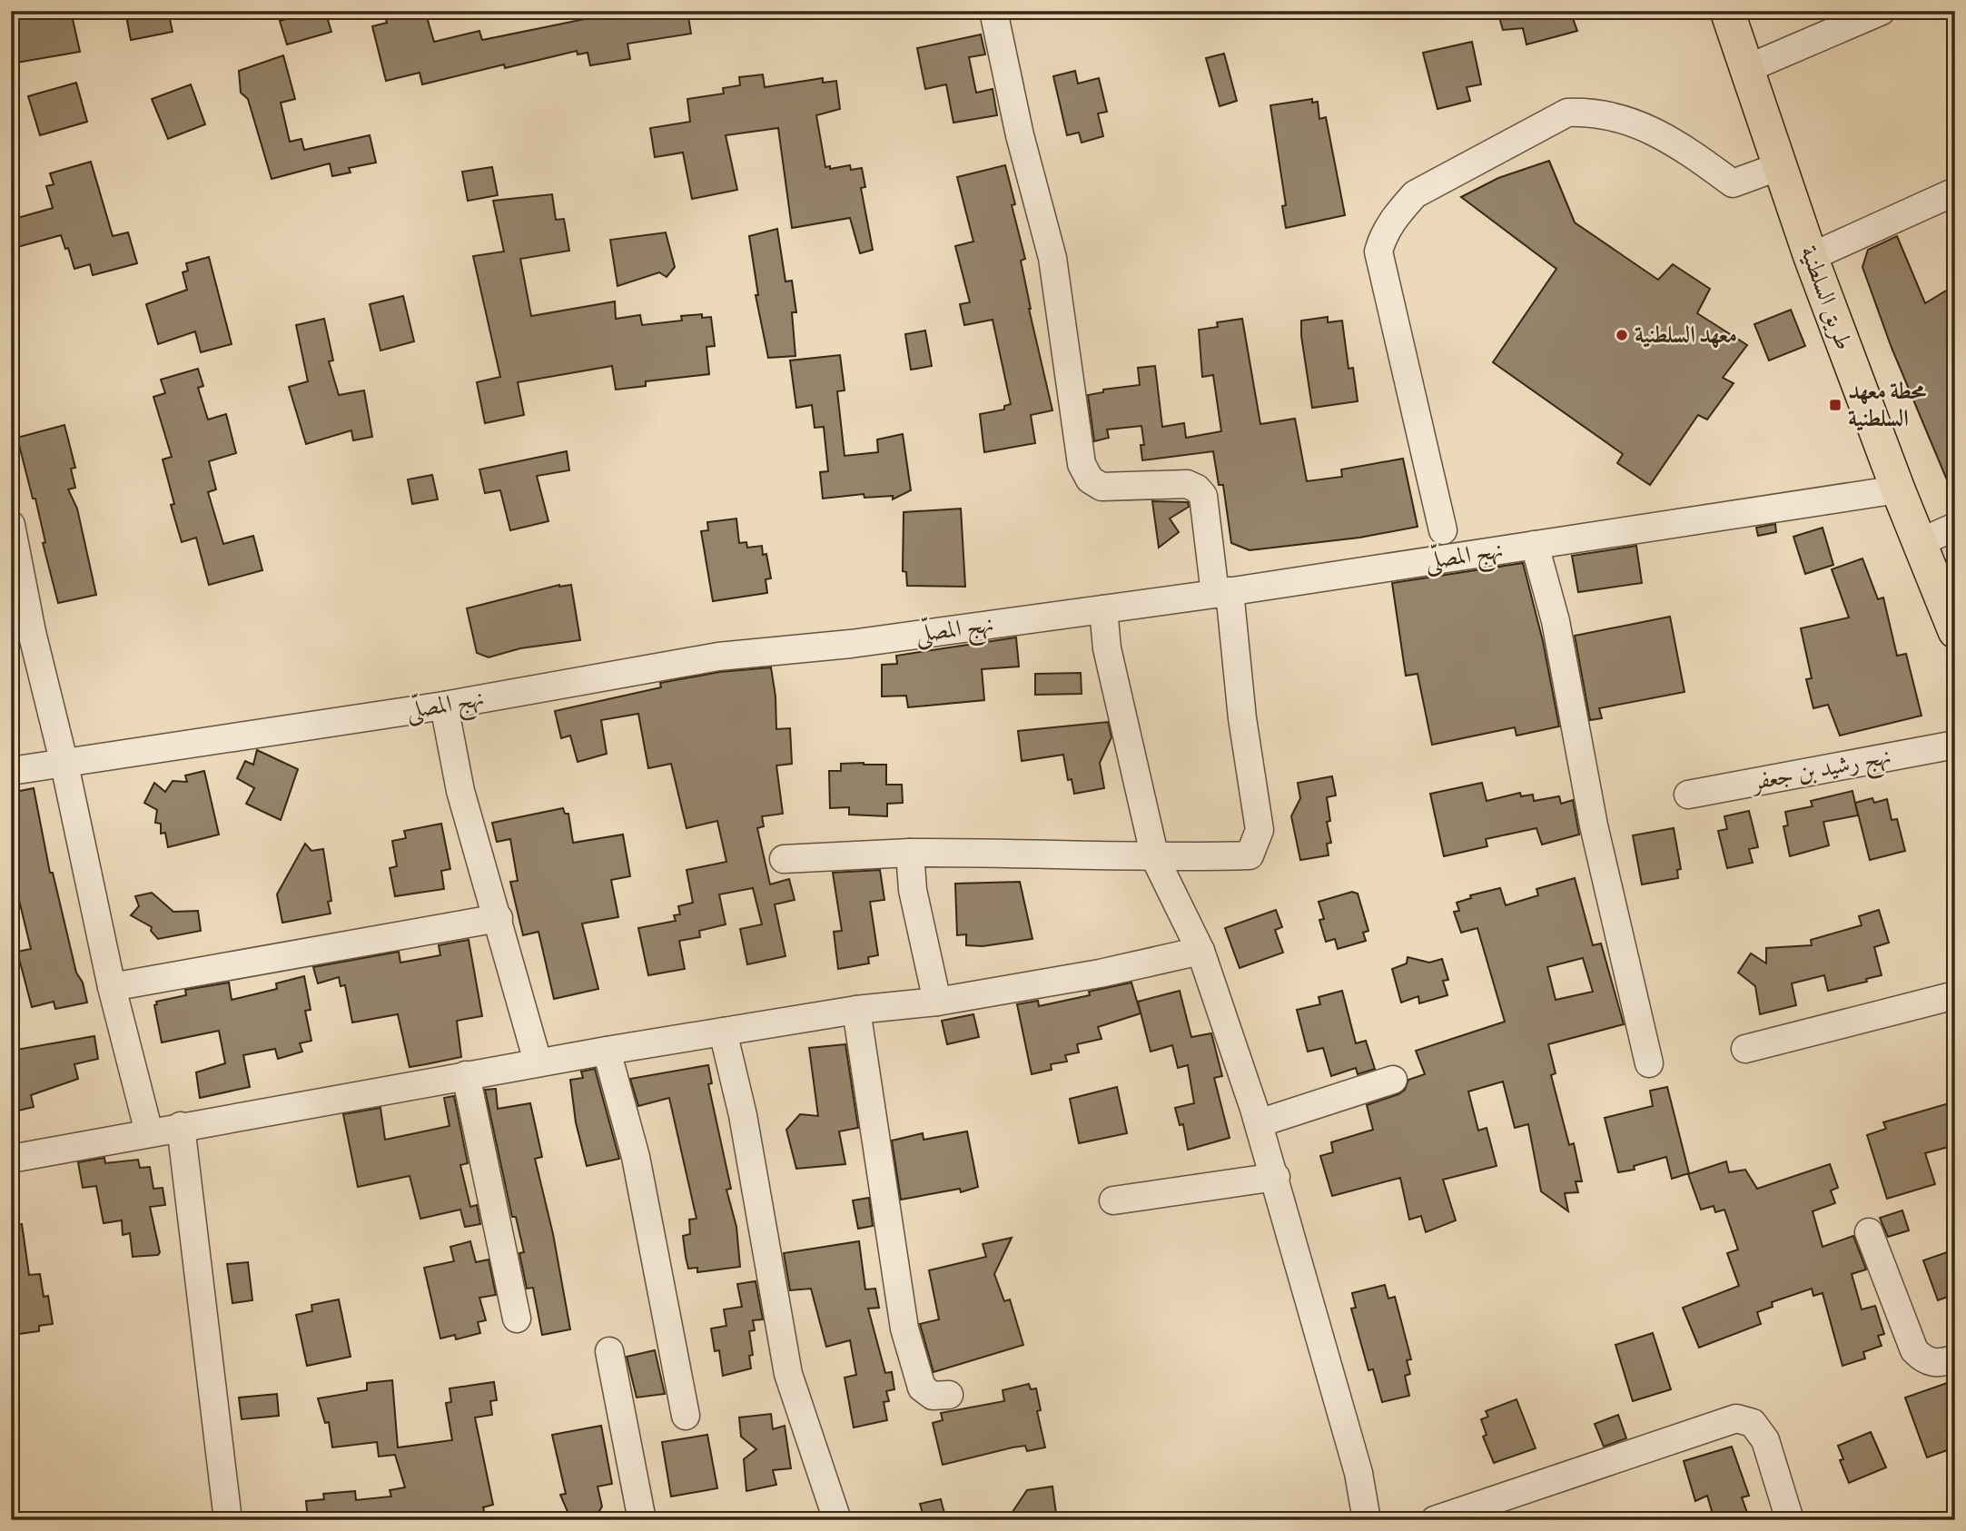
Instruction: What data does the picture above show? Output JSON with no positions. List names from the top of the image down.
{
  "streets": {
    "main road": ["طريق السلطنية"],
    "street": ["نهج المصلّى", "نهج رشيد بن جعفر"]
  },
  "crossings": [
    ["طريق السلطنية", "نهج المصلّى"]
  ],
  "places": {
    "other": ["معهد السلطنية"],
    "transit": ["محطة معهد السلطنية"]
  }
}
